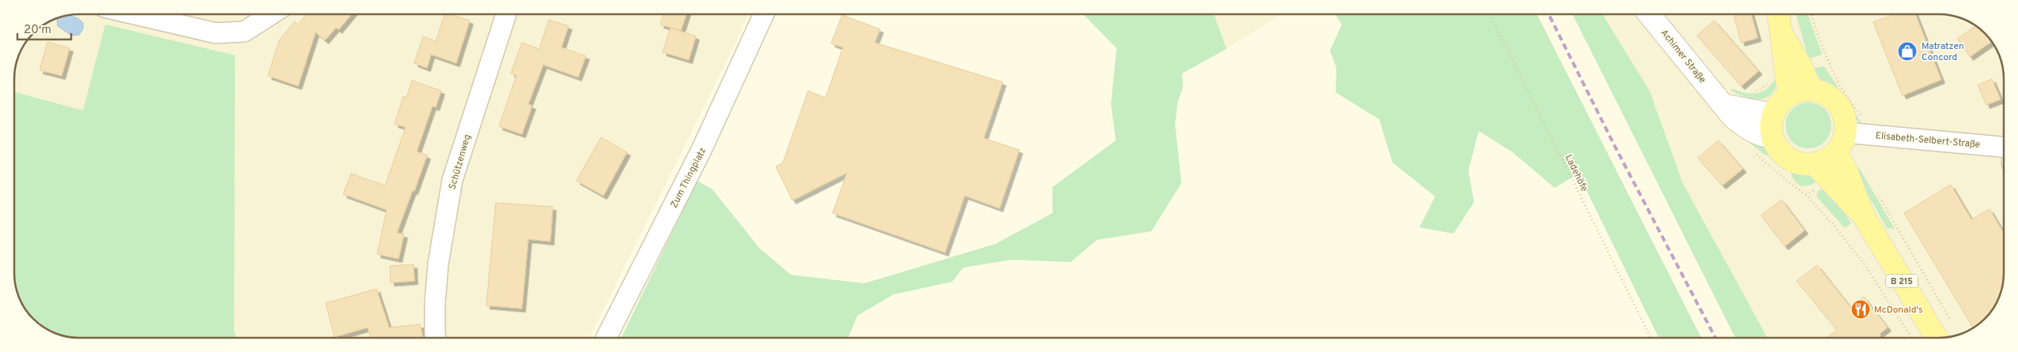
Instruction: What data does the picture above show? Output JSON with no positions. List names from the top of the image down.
{
  "streets": {
    "main road": ["Achimer Straße", "B 215"],
    "street": ["Elisabeth-Selbert-Straße", "Schützenweg", "Zum Thingplatz"],
    "path": ["Ladehöfe"]
  },
  "crossings": [
    ["Achimer Straße", "Elisabeth-Selbert-Straße"],
    ["Achimer Straße", "B 215"],
    ["Elisabeth-Selbert-Straße", "B 215"]
  ],
  "places": {
    "shop": ["Matratzen Concord"],
    "restaurant": ["McDonald's"]
  },
  "scale_bar": "20 m"
}
